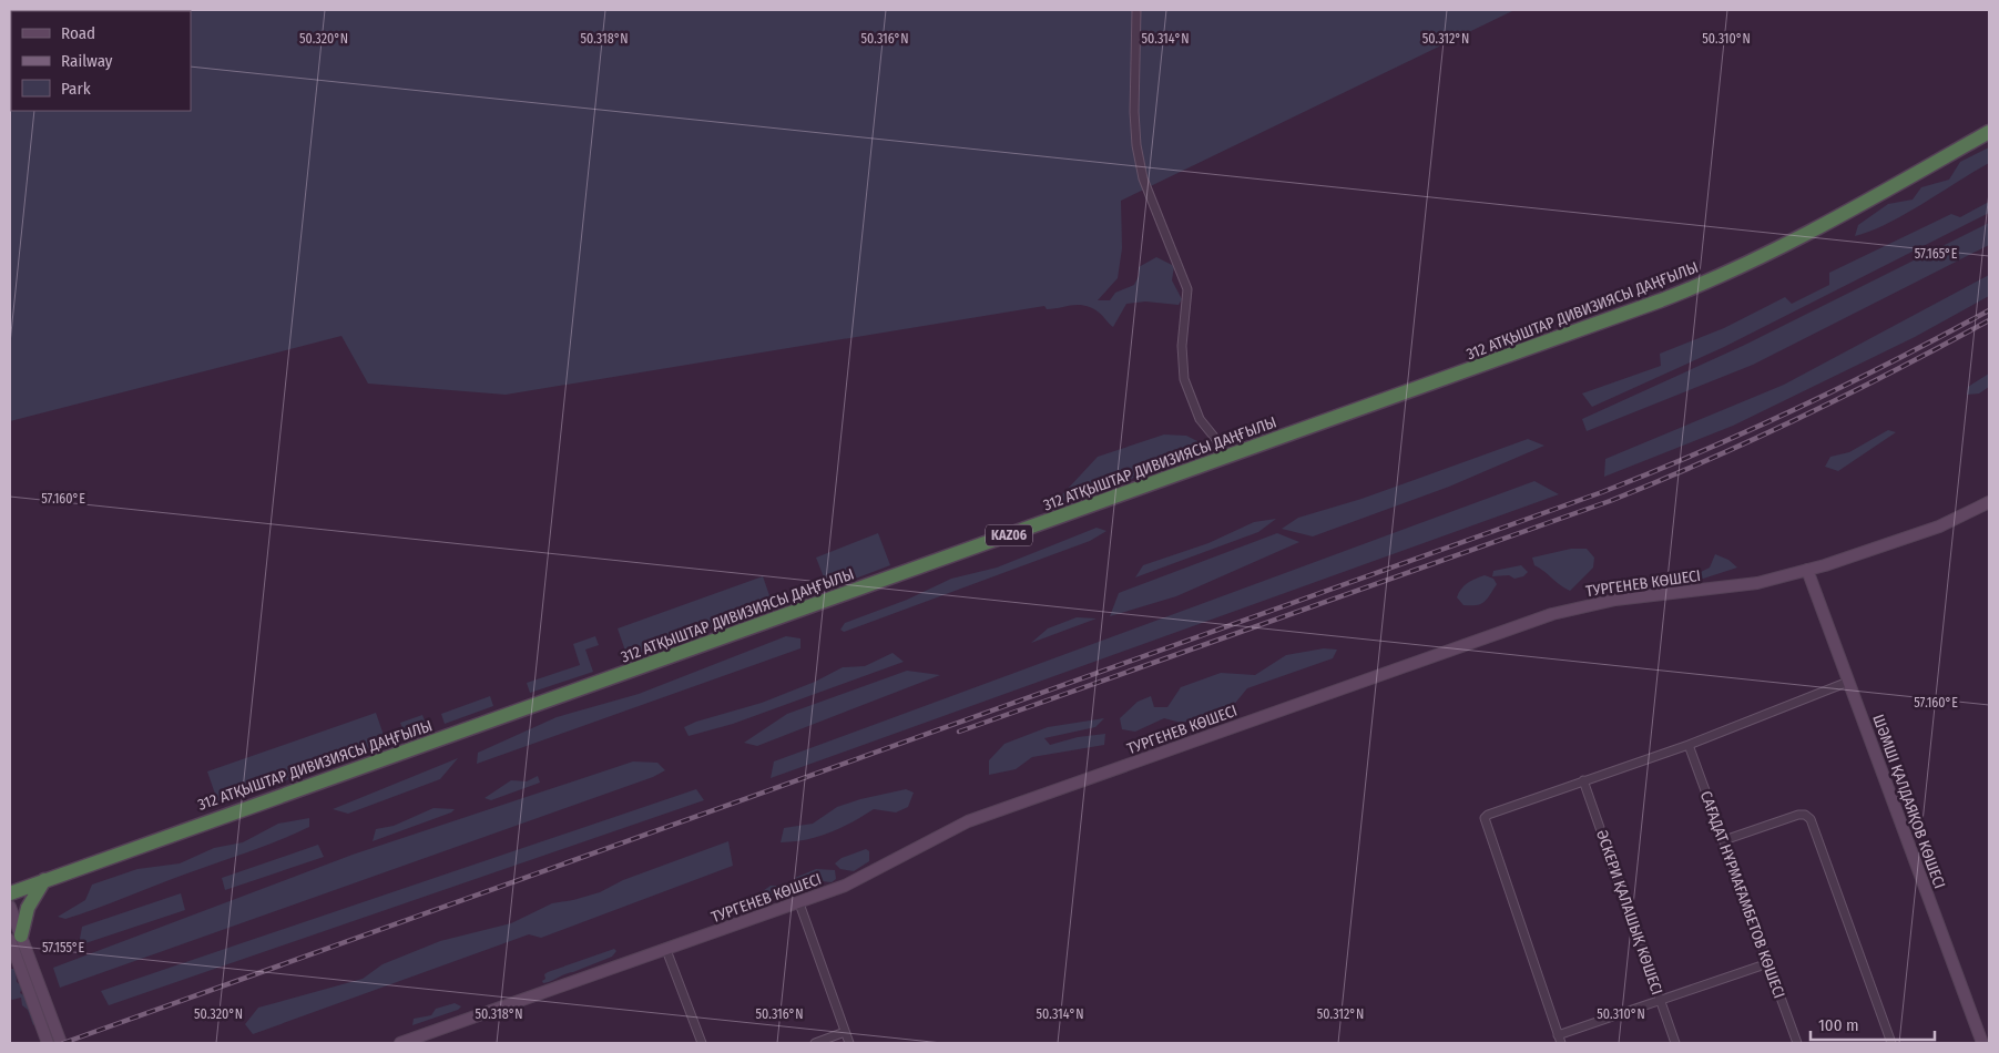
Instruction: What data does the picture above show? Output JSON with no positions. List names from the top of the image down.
{
  "streets": {
    "highway": ["312 АТҚЫШТАР ДИВИЗИЯСЫ ДАҢҒЫЛЫ", "KАZ06"],
    "main road": ["ТУРГЕНЕВ КӨШЕСІ", "ШӘМШІ ҚАЛДАЯҚОВ КӨШЕСІ"],
    "street": ["САҒАДАТ НҰРМАҒАМБЕТОВ КӨШЕСІ", "ӘСКЕРИ ҚАЛАШЫҚ КӨШЕСІ"]
  },
  "crossings": [
    ["ТУРГЕНЕВ КӨШЕСІ", "ШӘМШІ ҚАЛДАЯҚОВ КӨШЕСІ"]
  ],
  "legend": ["Road", "Railway", "Park"],
  "scale_bar": "100 m",
  "coordinates": [
    "50.320°N",
    "50.318°N",
    "50.316°N",
    "50.314°N",
    "50.312°N",
    "50.310°N",
    "57.165°E",
    "57.160°E",
    "57.155°E"
  ]
}
